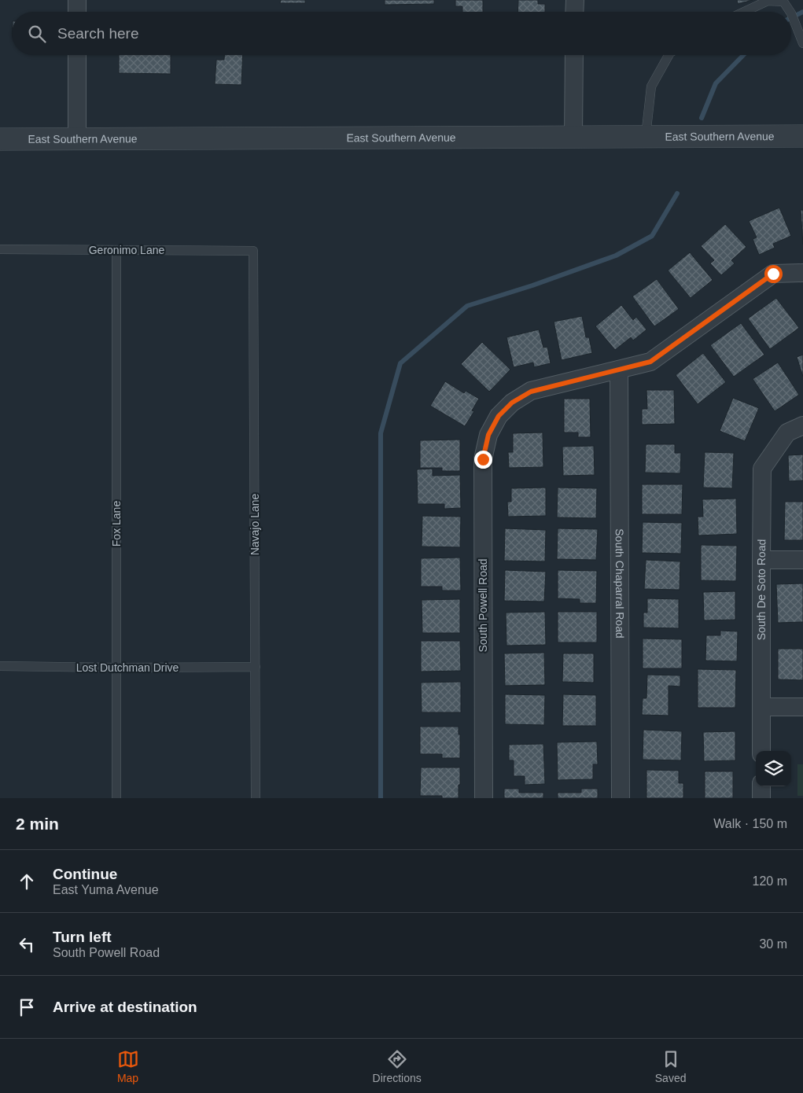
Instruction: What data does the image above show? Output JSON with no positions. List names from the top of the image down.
{
  "streets": {
    "street": [
      "East Southern Avenue",
      "South Chaparral Road",
      "South De Soto Road",
      "South Powell Road"
    ],
    "lane": [
      "Geronimo Lane",
      "Fox Lane",
      "Navajo Lane",
      "Lost Dutchman Drive"
    ]
  },
  "crossings": [
    ["Geronimo Lane", "Fox Lane"],
    ["Geronimo Lane", "Navajo Lane"],
    ["Fox Lane", "Lost Dutchman Drive"],
    ["Navajo Lane", "Lost Dutchman Drive"],
    ["South Chaparral Road", "South Powell Road"]
  ],
  "page": {
    "search": "Search here",
    "heading": ["2 min", "Walk · 150 m"],
    "list": [
      ["Continue", "East Yuma Avenue", "120 m"],
      ["Turn left", "South Powell Road", "30 m"],
      "Arrive at destination"
    ],
    "nav": ["Map", "Directions", "Saved"]
  }
}
